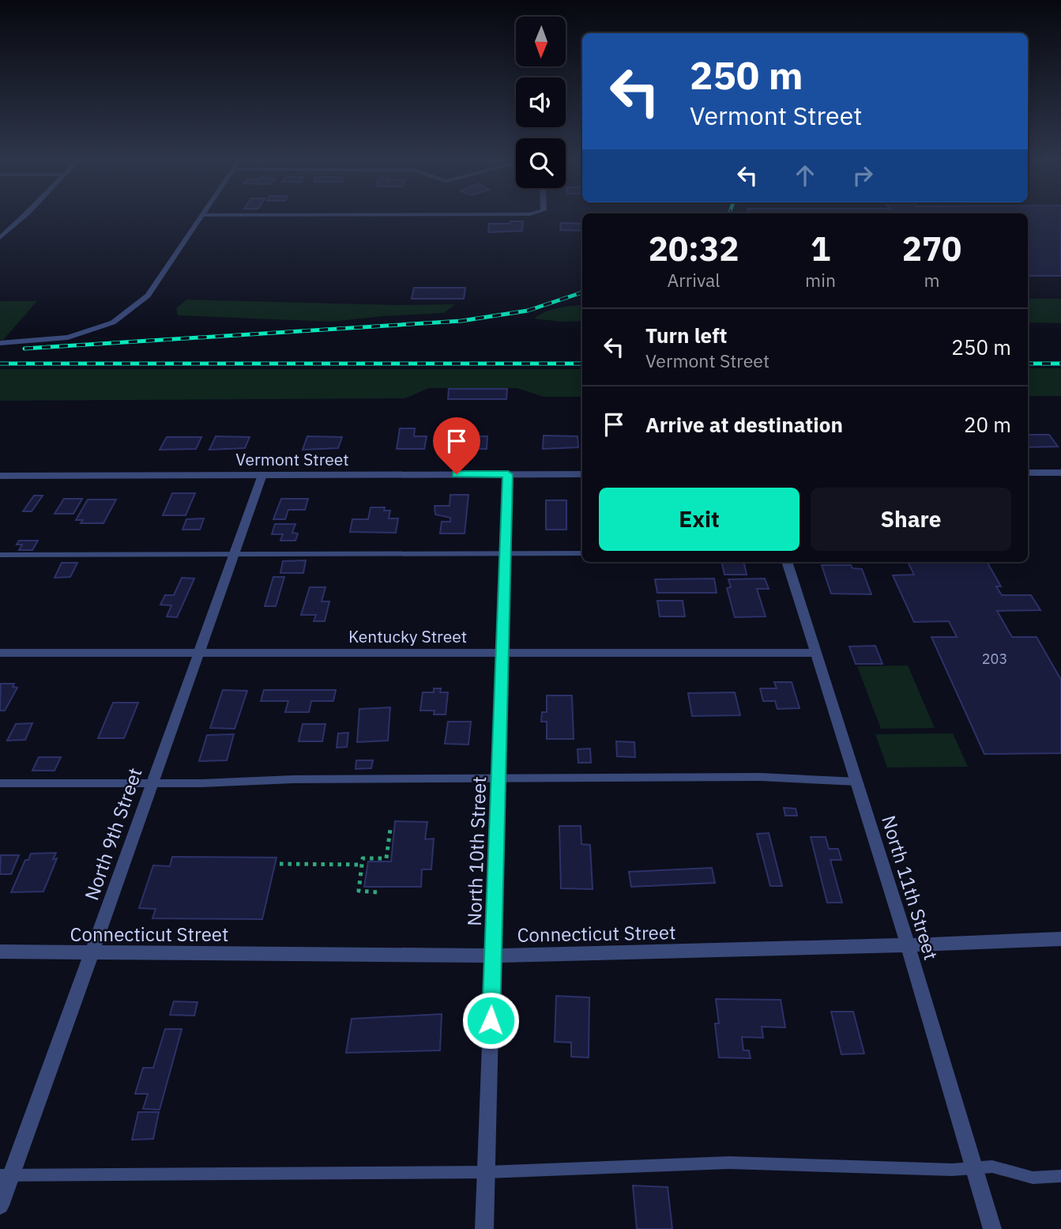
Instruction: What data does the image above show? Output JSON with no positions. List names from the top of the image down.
{
  "streets": {
    "street": [
      "Vermont Street",
      "Kentucky Street",
      "North 9th Street",
      "North 10th Street",
      "North 11th Street",
      "Connecticut Street"
    ]
  },
  "crossings": [
    ["Vermont Street", "North 9th Street"],
    ["Vermont Street", "North 10th Street"],
    ["Kentucky Street", "North 9th Street"],
    ["Kentucky Street", "North 10th Street"],
    ["Kentucky Street", "North 11th Street"],
    ["North 9th Street", "Connecticut Street"],
    ["North 10th Street", "Connecticut Street"],
    ["North 11th Street", "Connecticut Street"]
  ],
  "house_numbers": ["203"],
  "north": "bottom",
  "page": {
    "turn": ["250 m", "Vermont Street"],
    "eta": [
      "20:32",
      "Arrival",
      "1",
      "min",
      "270",
      "m"
    ],
    "list": [
      {
        "name": "Turn left",
        "note": "Vermont Street",
        "value": "250 m"
      },
      {
        "name": "Arrive at destination",
        "value": "20 m"
      }
    ],
    "buttons": ["Exit", "Share"]
  }
}
